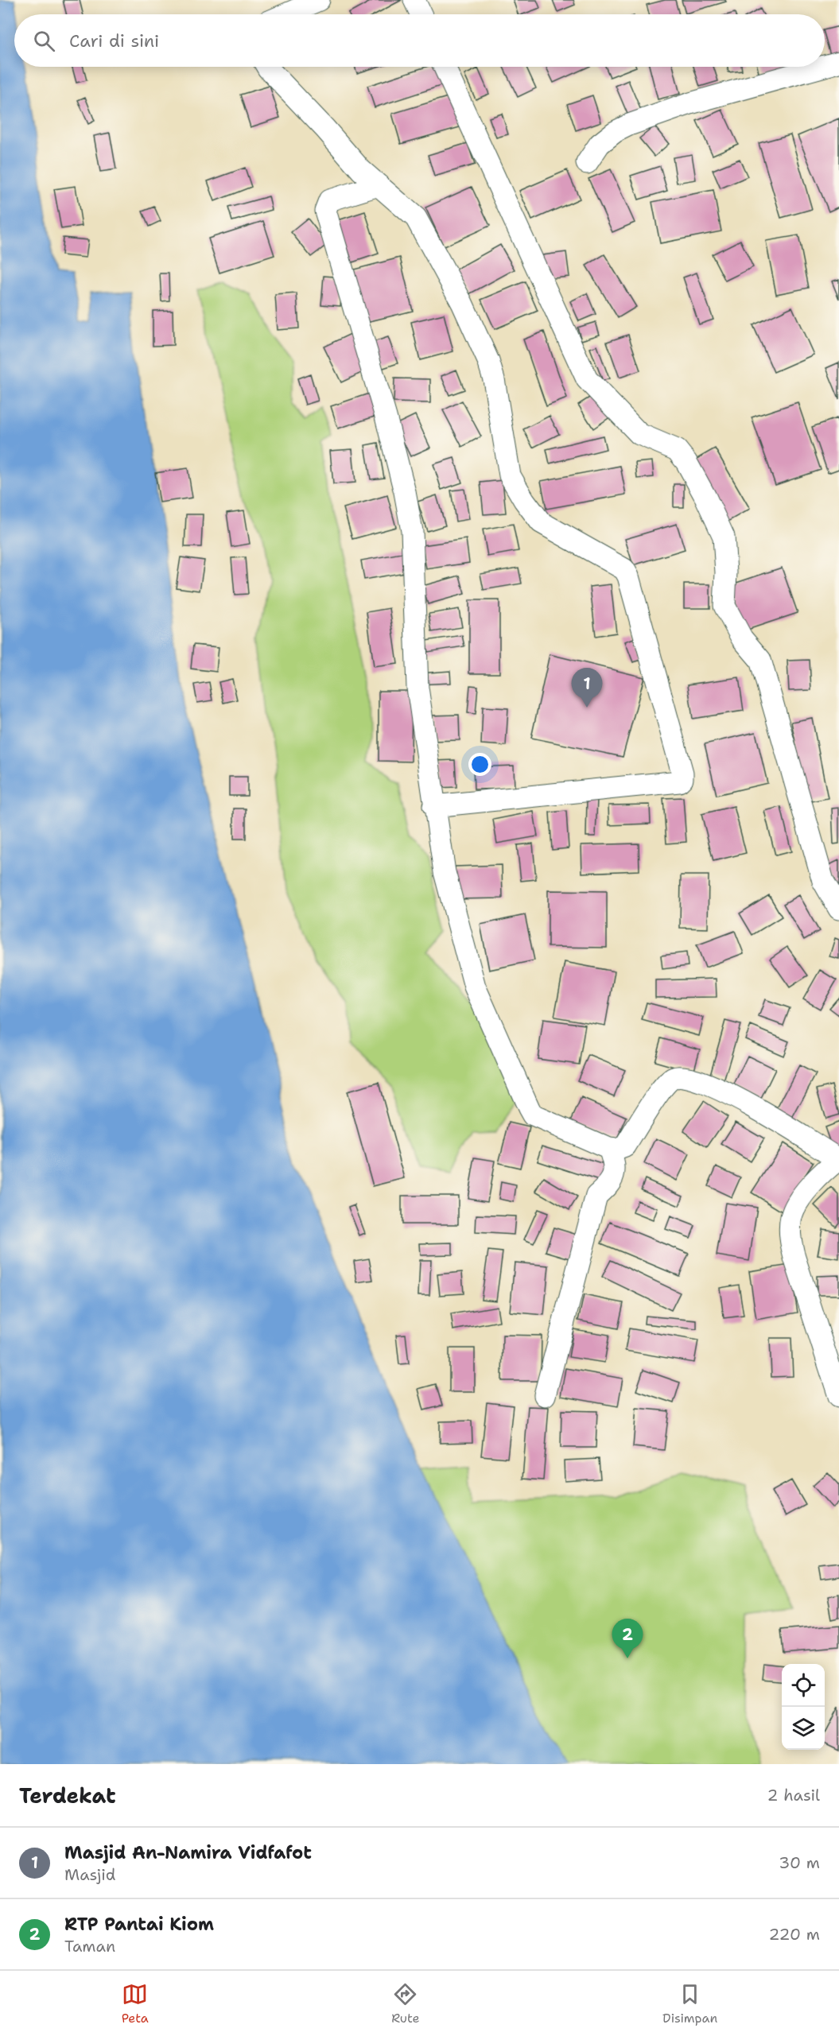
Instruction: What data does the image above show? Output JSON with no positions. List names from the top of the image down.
{
  "page": {
    "search": "Cari di sini",
    "pins": ["1", "2"],
    "heading": ["Terdekat", "2 hasil"],
    "list": [
      {
        "mark": "1",
        "name": "Masjid An-Namira Vidfafot",
        "note": "Masjid",
        "value": "30 m"
      },
      {
        "mark": "2",
        "name": "RTP Pantai Kiom",
        "note": "Taman",
        "value": "220 m"
      }
    ],
    "nav": ["Peta", "Rute", "Disimpan"]
  }
}
